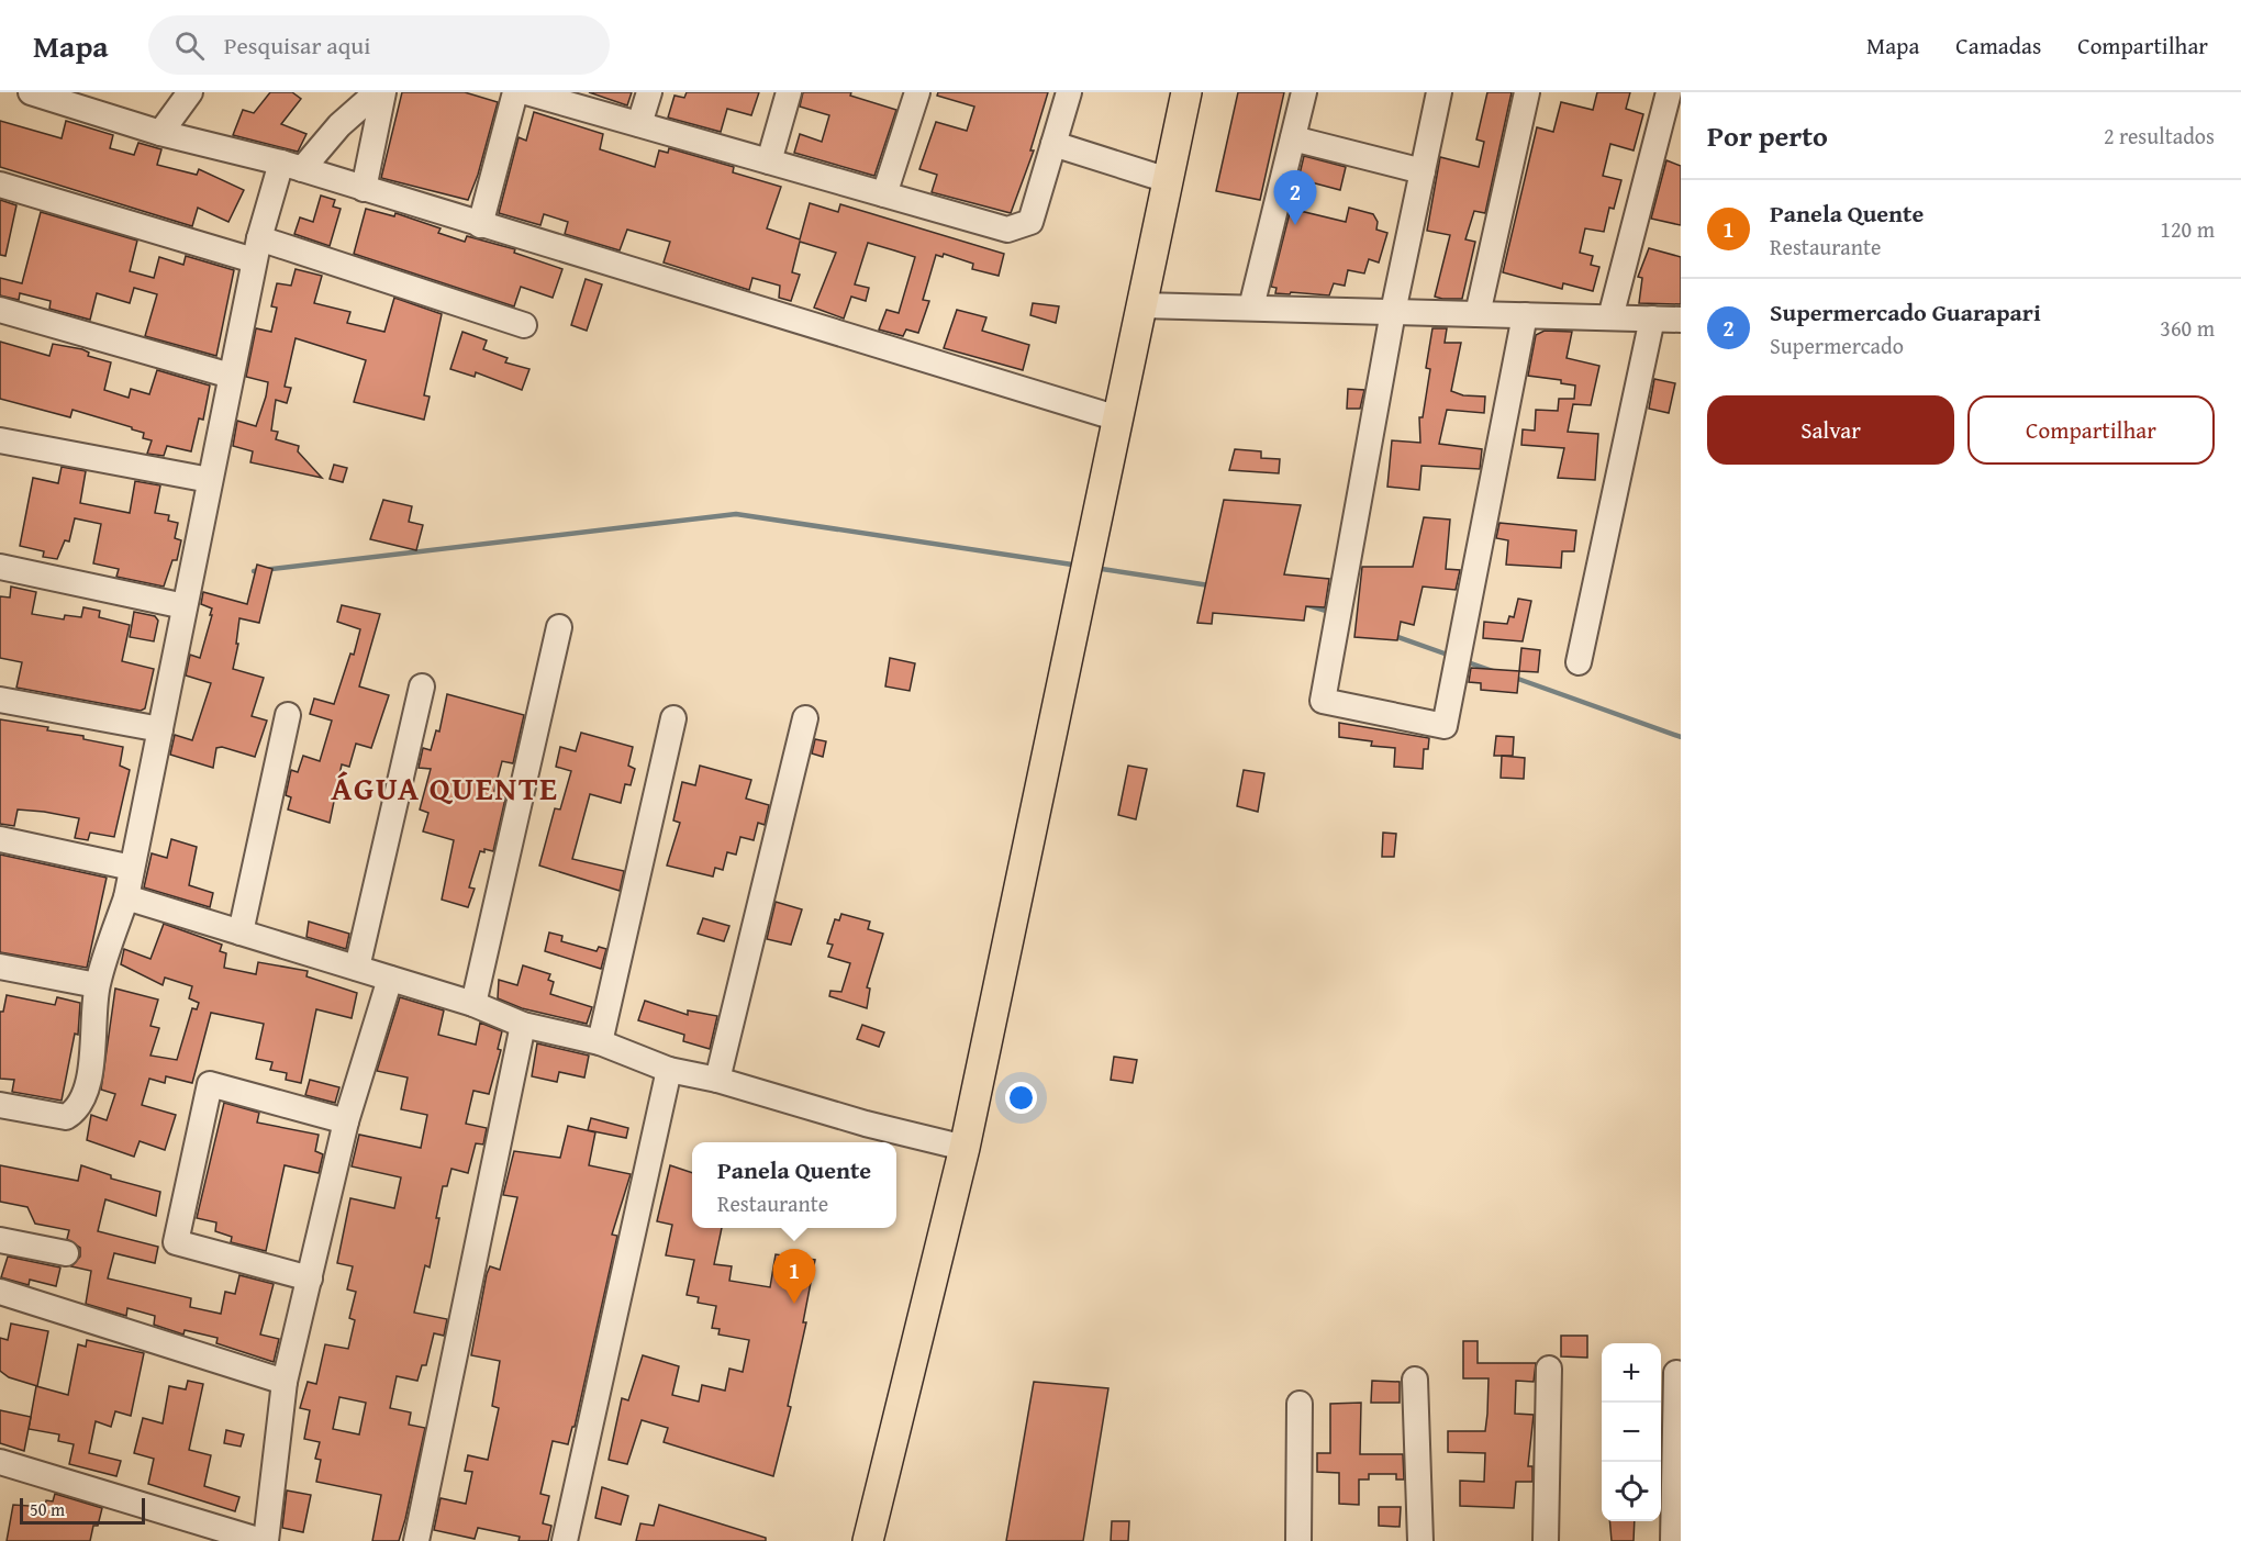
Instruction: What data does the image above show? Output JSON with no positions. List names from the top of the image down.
{
  "districts": ["ÁGUA QUENTE"],
  "scale_bar": "50 m",
  "page": {
    "header": "Mapa",
    "search": "Pesquisar aqui",
    "nav": ["Mapa", "Camadas", "Compartilhar"],
    "heading": ["Por perto", "2 resultados"],
    "pins": ["2", "1"],
    "list": [
      {
        "mark": "1",
        "name": "Panela Quente",
        "note": "Restaurante",
        "value": "120 m"
      },
      {
        "mark": "2",
        "name": "Supermercado Guarapari",
        "note": "Supermercado",
        "value": "360 m"
      }
    ],
    "buttons": ["Salvar", "Compartilhar"],
    "popup": ["Panela Quente", "Restaurante"],
    "map_buttons": ["+", "−"],
    "scale": "50 m"
  }
}
